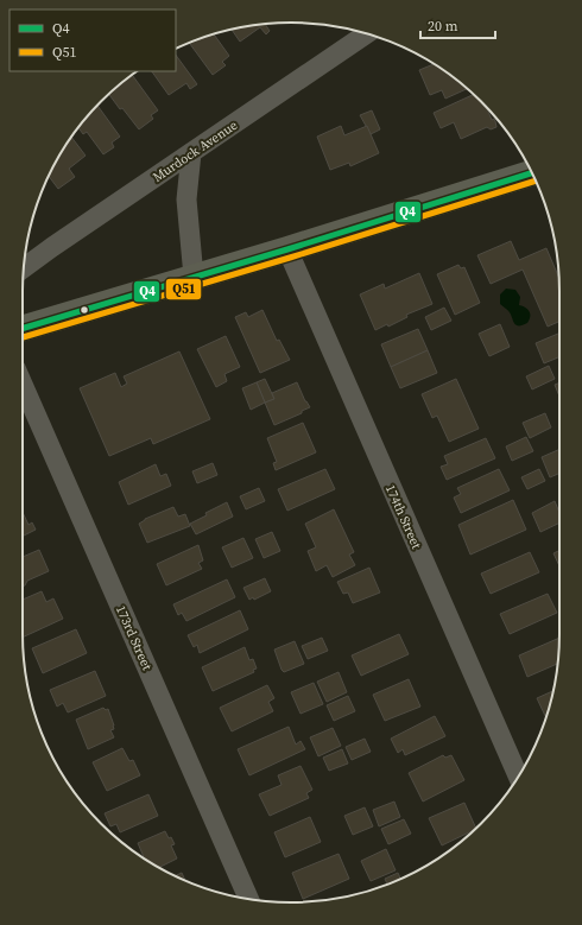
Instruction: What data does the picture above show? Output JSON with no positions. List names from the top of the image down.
{
  "streets": {
    "street": ["Murdock Avenue", "174th Street", "173rd Street"]
  },
  "lines": ["transit line Q4", "transit line Q51"],
  "legend": ["Q4", "Q51"],
  "scale_bar": "20 m"
}
